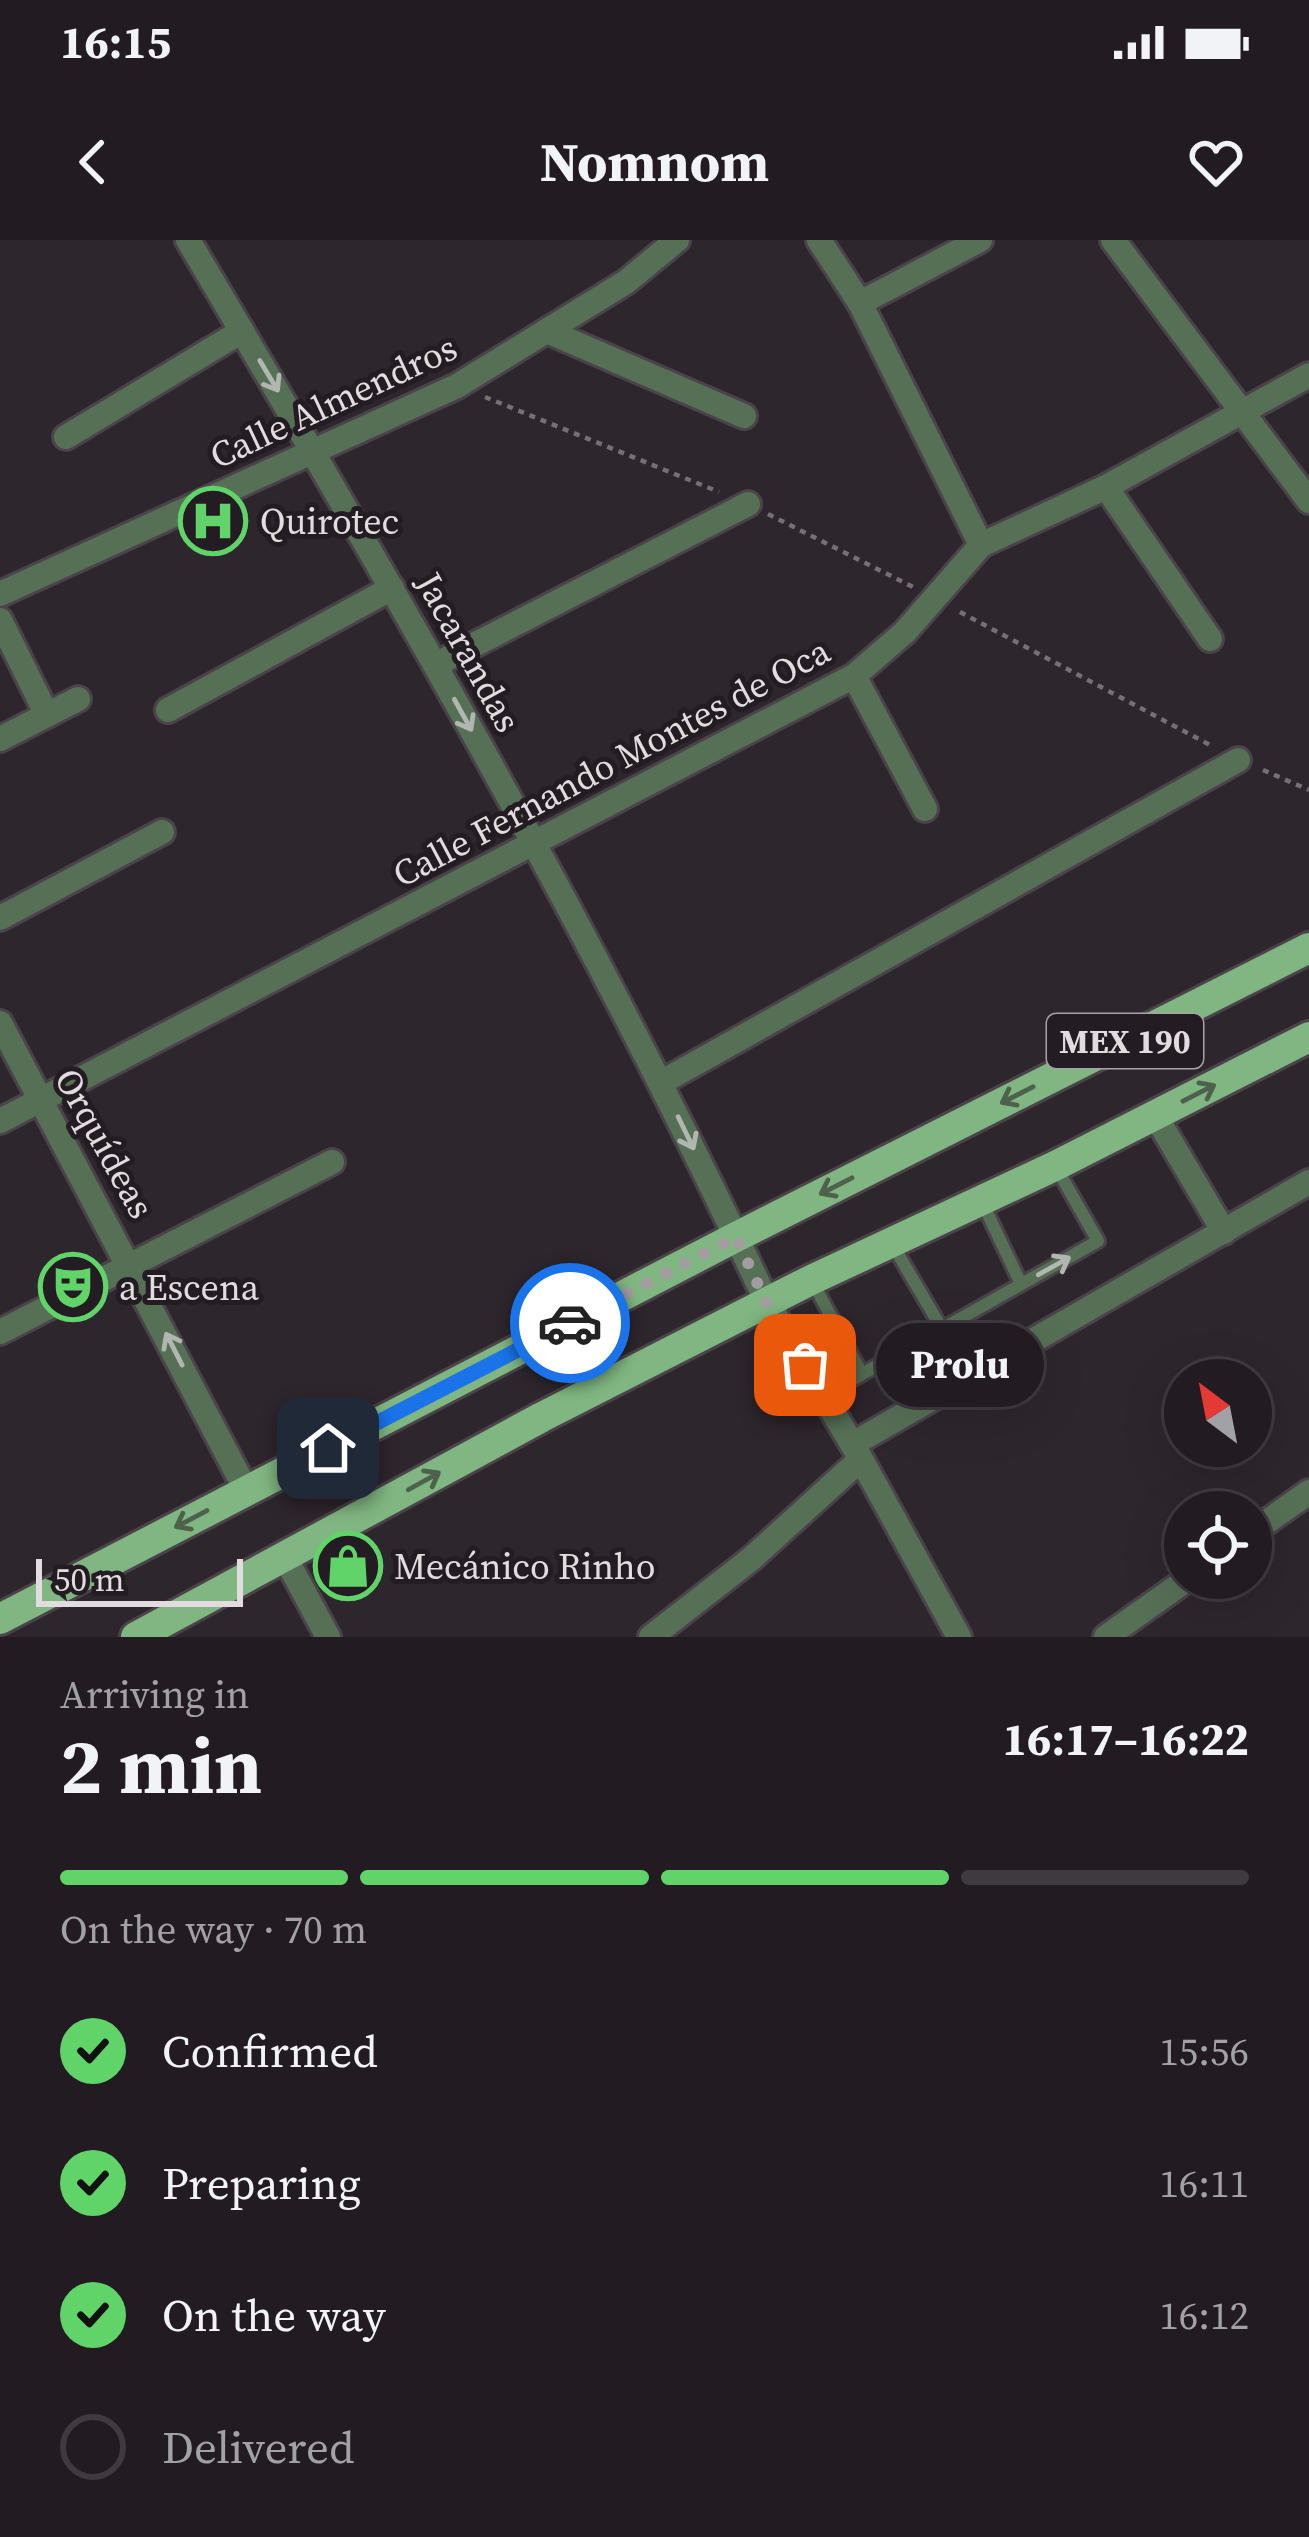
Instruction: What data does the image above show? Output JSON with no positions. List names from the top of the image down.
{
  "streets": {
    "main road": ["MEX 190"],
    "street": [
      "Calle Almendros",
      "Jacarandas",
      "Calle Fernando Montes de Oca",
      "Orquídeas"
    ]
  },
  "crossings": [
    ["Calle Almendros", "Jacarandas"],
    ["Jacarandas", "Calle Fernando Montes de Oca"],
    ["Jacarandas", "MEX 190"],
    ["Calle Fernando Montes de Oca", "Orquídeas"],
    ["MEX 190", "Orquídeas"]
  ],
  "one_way": ["Orquídeas"],
  "places": {
    "hospital": ["Quirotec"],
    "theatre": ["a Escena"],
    "other": ["Prolu"],
    "shop": ["Mecánico Rinho"]
  },
  "scale_bar": "50 m",
  "north": "top left",
  "page": {
    "status": "16:15",
    "header": "Nomnom",
    "bubble": "Prolu",
    "scale": "50 m",
    "heading": ["2 min", "Arriving in", "16:17–16:22"],
    "bar": "On the way · 70 m",
    "list": [
      ["Confirmed", "15:56"],
      ["Preparing", "16:11"],
      ["On the way", "16:12"],
      "Delivered"
    ]
  }
}
